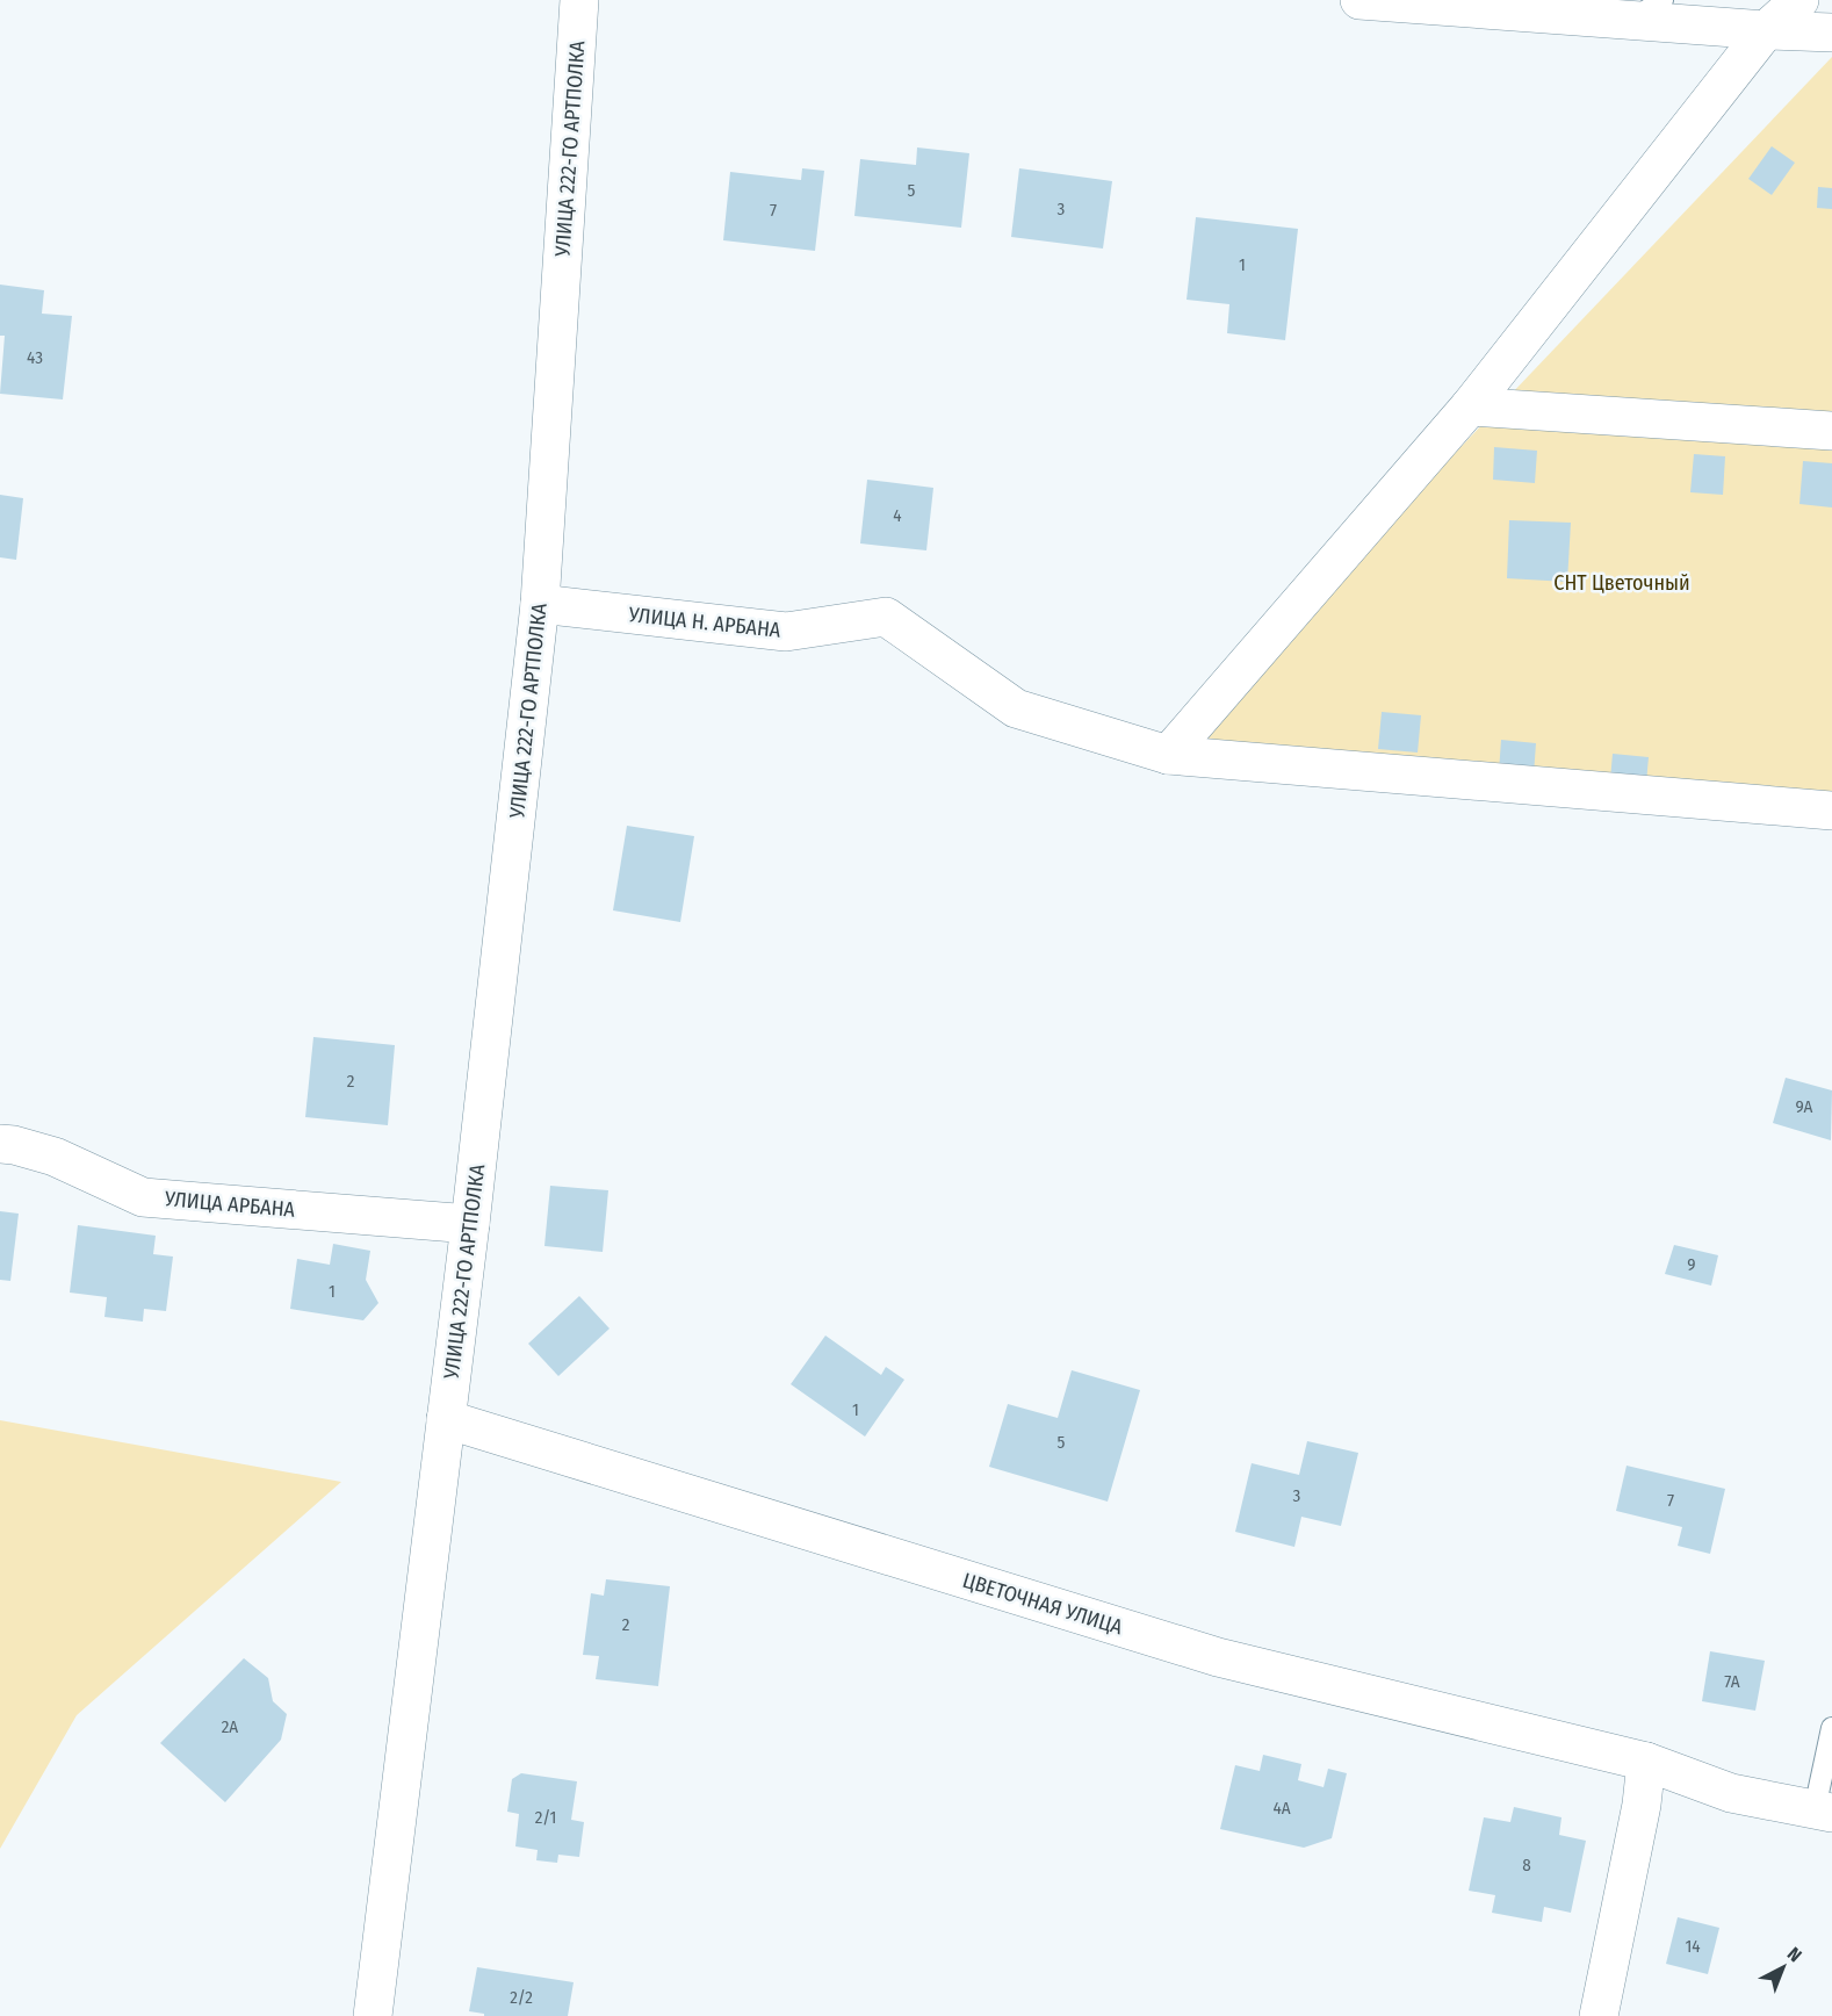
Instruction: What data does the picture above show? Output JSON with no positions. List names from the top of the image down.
{
  "streets": {
    "street": [
      "УЛИЦА 222-ГО АРТПОЛКА",
      "УЛИЦА Н. АРБАНА",
      "УЛИЦА АРБАНА",
      "ЦВЕТОЧНАЯ УЛИЦА"
    ]
  },
  "crossings": [
    ["УЛИЦА 222-ГО АРТПОЛКА", "УЛИЦА Н. АРБАНА"],
    ["УЛИЦА 222-ГО АРТПОЛКА", "УЛИЦА АРБАНА"],
    ["УЛИЦА 222-ГО АРТПОЛКА", "ЦВЕТОЧНАЯ УЛИЦА"]
  ],
  "parks": ["СНТ Цветочный"],
  "house_numbers": [
    "5",
    "3",
    "7",
    "1",
    "43",
    "4",
    "2",
    "9А",
    "9",
    "1",
    "1",
    "5",
    "3",
    "7",
    "2",
    "7А",
    "2А",
    "4А",
    "2/1",
    "8",
    "14",
    "2/2"
  ],
  "north": "top right"
}
